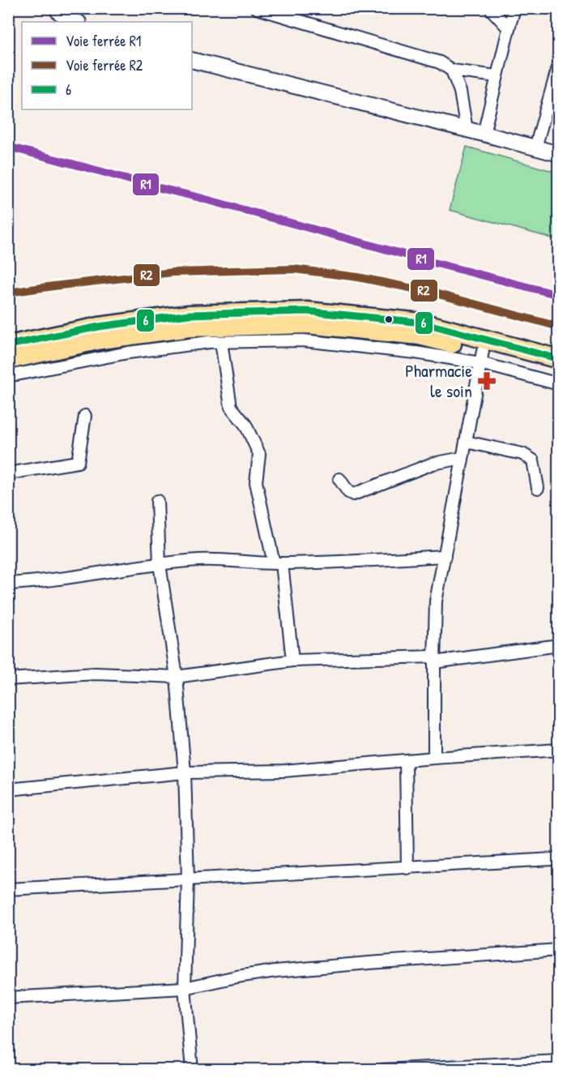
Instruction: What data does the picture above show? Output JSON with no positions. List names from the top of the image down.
{
  "places": {
    "pharmacy": ["Pharmacie le soin"]
  },
  "lines": ["rail line R1", "rail line R2", "transit line 6"],
  "legend": ["Voie ferrée R1", "Voie ferrée R2", "6"]
}
